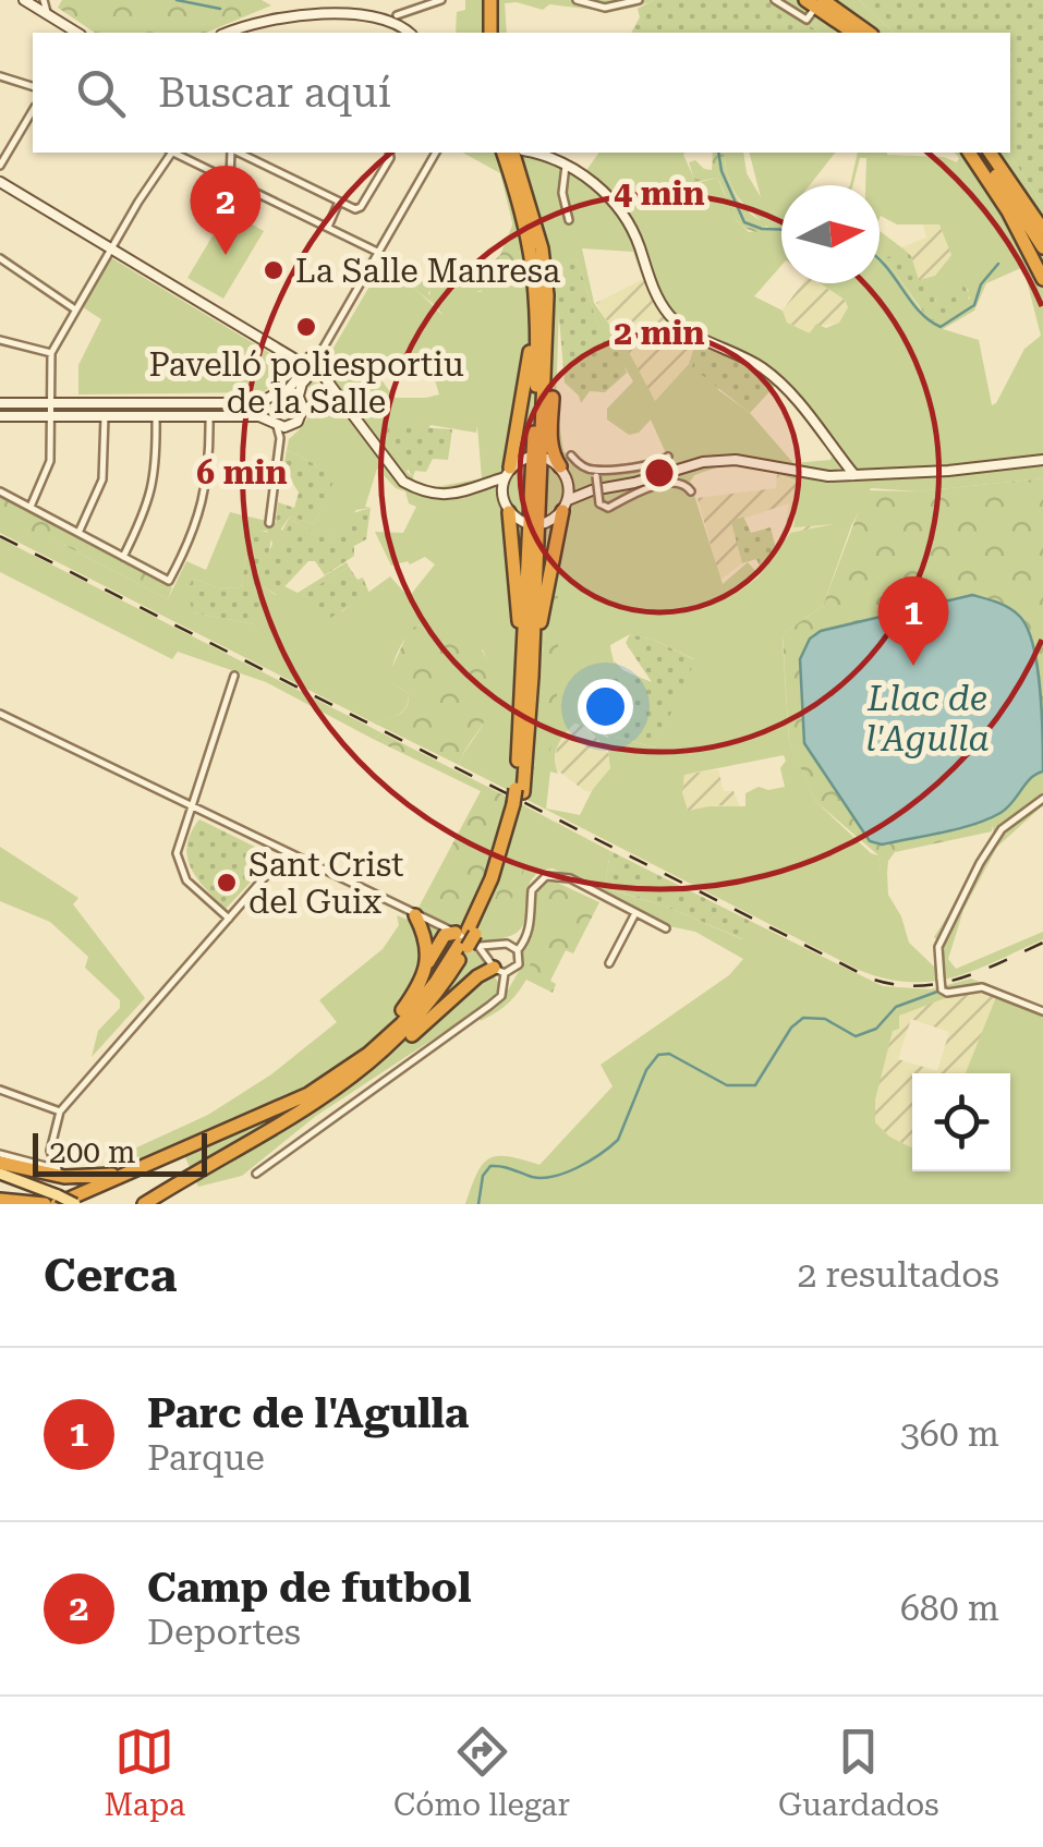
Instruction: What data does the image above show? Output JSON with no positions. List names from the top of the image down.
{
  "water": ["Llac de l'Agulla"],
  "places": ["La Salle Manresa", "Pavelló poliesportiu de la Salle", "Sant Crist del Guix"],
  "scale_bar": "200 m",
  "north": "right",
  "page": {
    "search": "Buscar aquí",
    "pins": ["2", "1"],
    "scale": "200 m",
    "heading": ["Cerca", "2 resultados"],
    "list": [
      {
        "mark": "1",
        "name": "Parc de l'Agulla",
        "note": "Parque",
        "value": "360 m"
      },
      {
        "mark": "2",
        "name": "Camp de futbol",
        "note": "Deportes",
        "value": "680 m"
      }
    ],
    "nav": ["Mapa", "Cómo llegar", "Guardados"]
  },
  "rings": ["4 min", "2 min", "6 min"]
}
